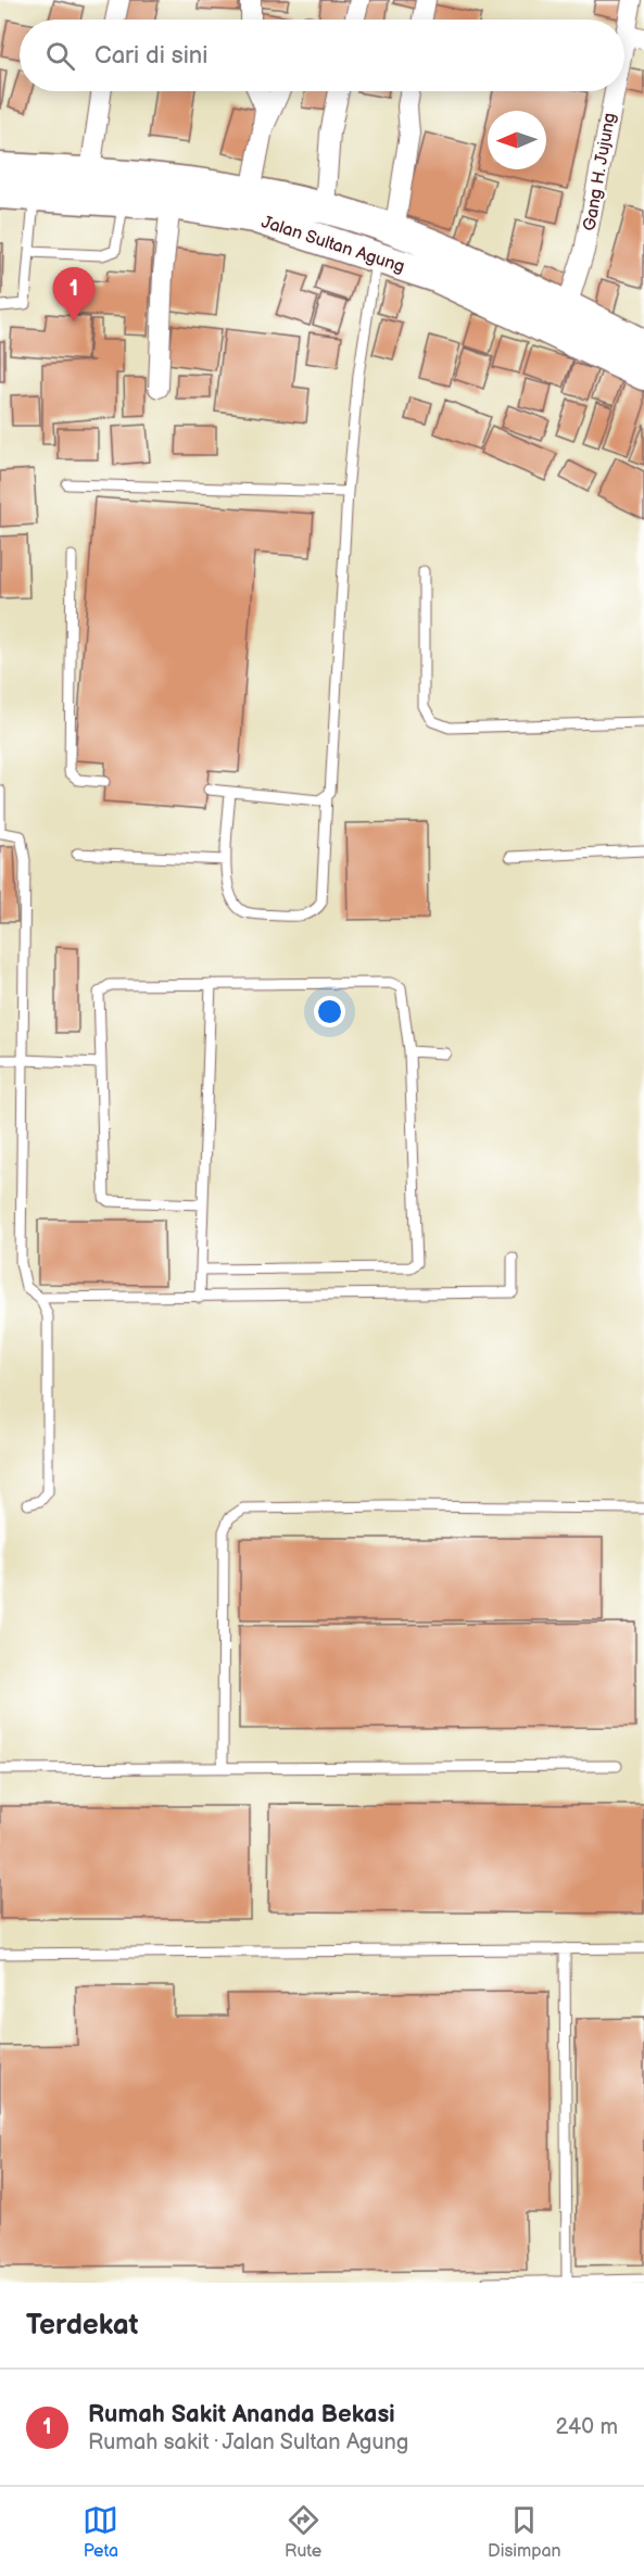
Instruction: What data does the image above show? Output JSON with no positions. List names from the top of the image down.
{
  "streets": {
    "highway": ["Jalan Sultan Agung"],
    "street": ["Gang H. Jujung"]
  },
  "crossings": [
    ["Gang H. Jujung", "Jalan Sultan Agung"]
  ],
  "north": "left",
  "page": {
    "search": "Cari di sini",
    "pins": "1",
    "heading": "Terdekat",
    "list": [
      {
        "mark": "1",
        "name": "Rumah Sakit Ananda Bekasi",
        "note": "Rumah sakit · Jalan Sultan Agung",
        "value": "240 m"
      }
    ],
    "nav": ["Peta", "Rute", "Disimpan"]
  }
}
